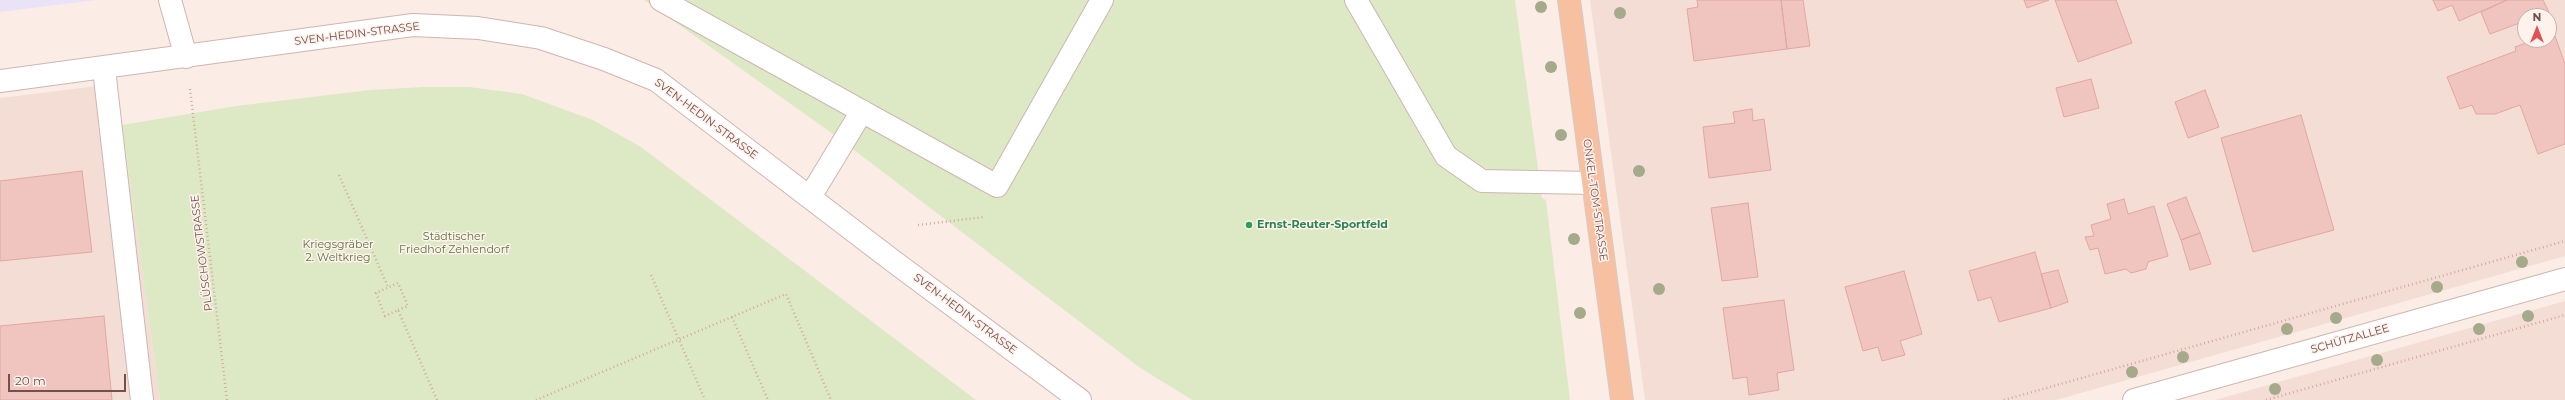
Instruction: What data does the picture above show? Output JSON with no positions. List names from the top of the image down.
{
  "streets": {
    "main road": ["ONKEL-TOM-STRASSE"],
    "street": ["SVEN-HEDIN-STRASSE", "SCHÜTZALLEE"],
    "path": ["PLÜSCHOWSTRASSE"]
  },
  "parks": ["Städtischer Friedhof Zehlendorf", "Kriegsgräber 2. Weltkrieg"],
  "places": ["Ernst-Reuter-Sportfeld"],
  "scale_bar": "20 m",
  "north": "top"
}
